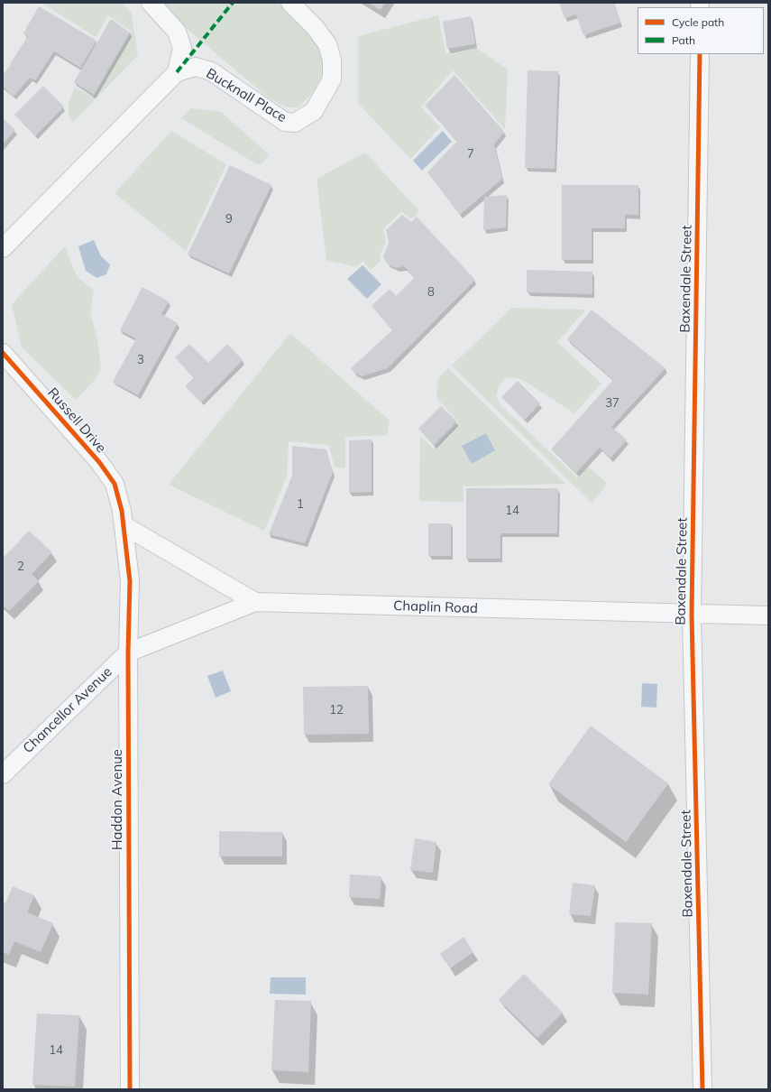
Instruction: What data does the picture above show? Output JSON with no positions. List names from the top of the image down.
{
  "streets": {
    "street": [
      "Bucknall Place",
      "Baxendale Street",
      "Russell Drive",
      "Chaplin Road",
      "Chancellor Avenue",
      "Haddon Avenue"
    ]
  },
  "crossings": [
    ["Baxendale Street", "Chaplin Road"],
    ["Russell Drive", "Chaplin Road"],
    ["Russell Drive", "Haddon Avenue"],
    ["Chaplin Road", "Chancellor Avenue"],
    ["Chaplin Road", "Haddon Avenue"],
    ["Chancellor Avenue", "Haddon Avenue"]
  ],
  "house_numbers": [
    "7",
    "9",
    "8",
    "3",
    "37",
    "1",
    "14",
    "2",
    "12",
    "14"
  ],
  "legend": ["Cycle path", "Path"]
}
